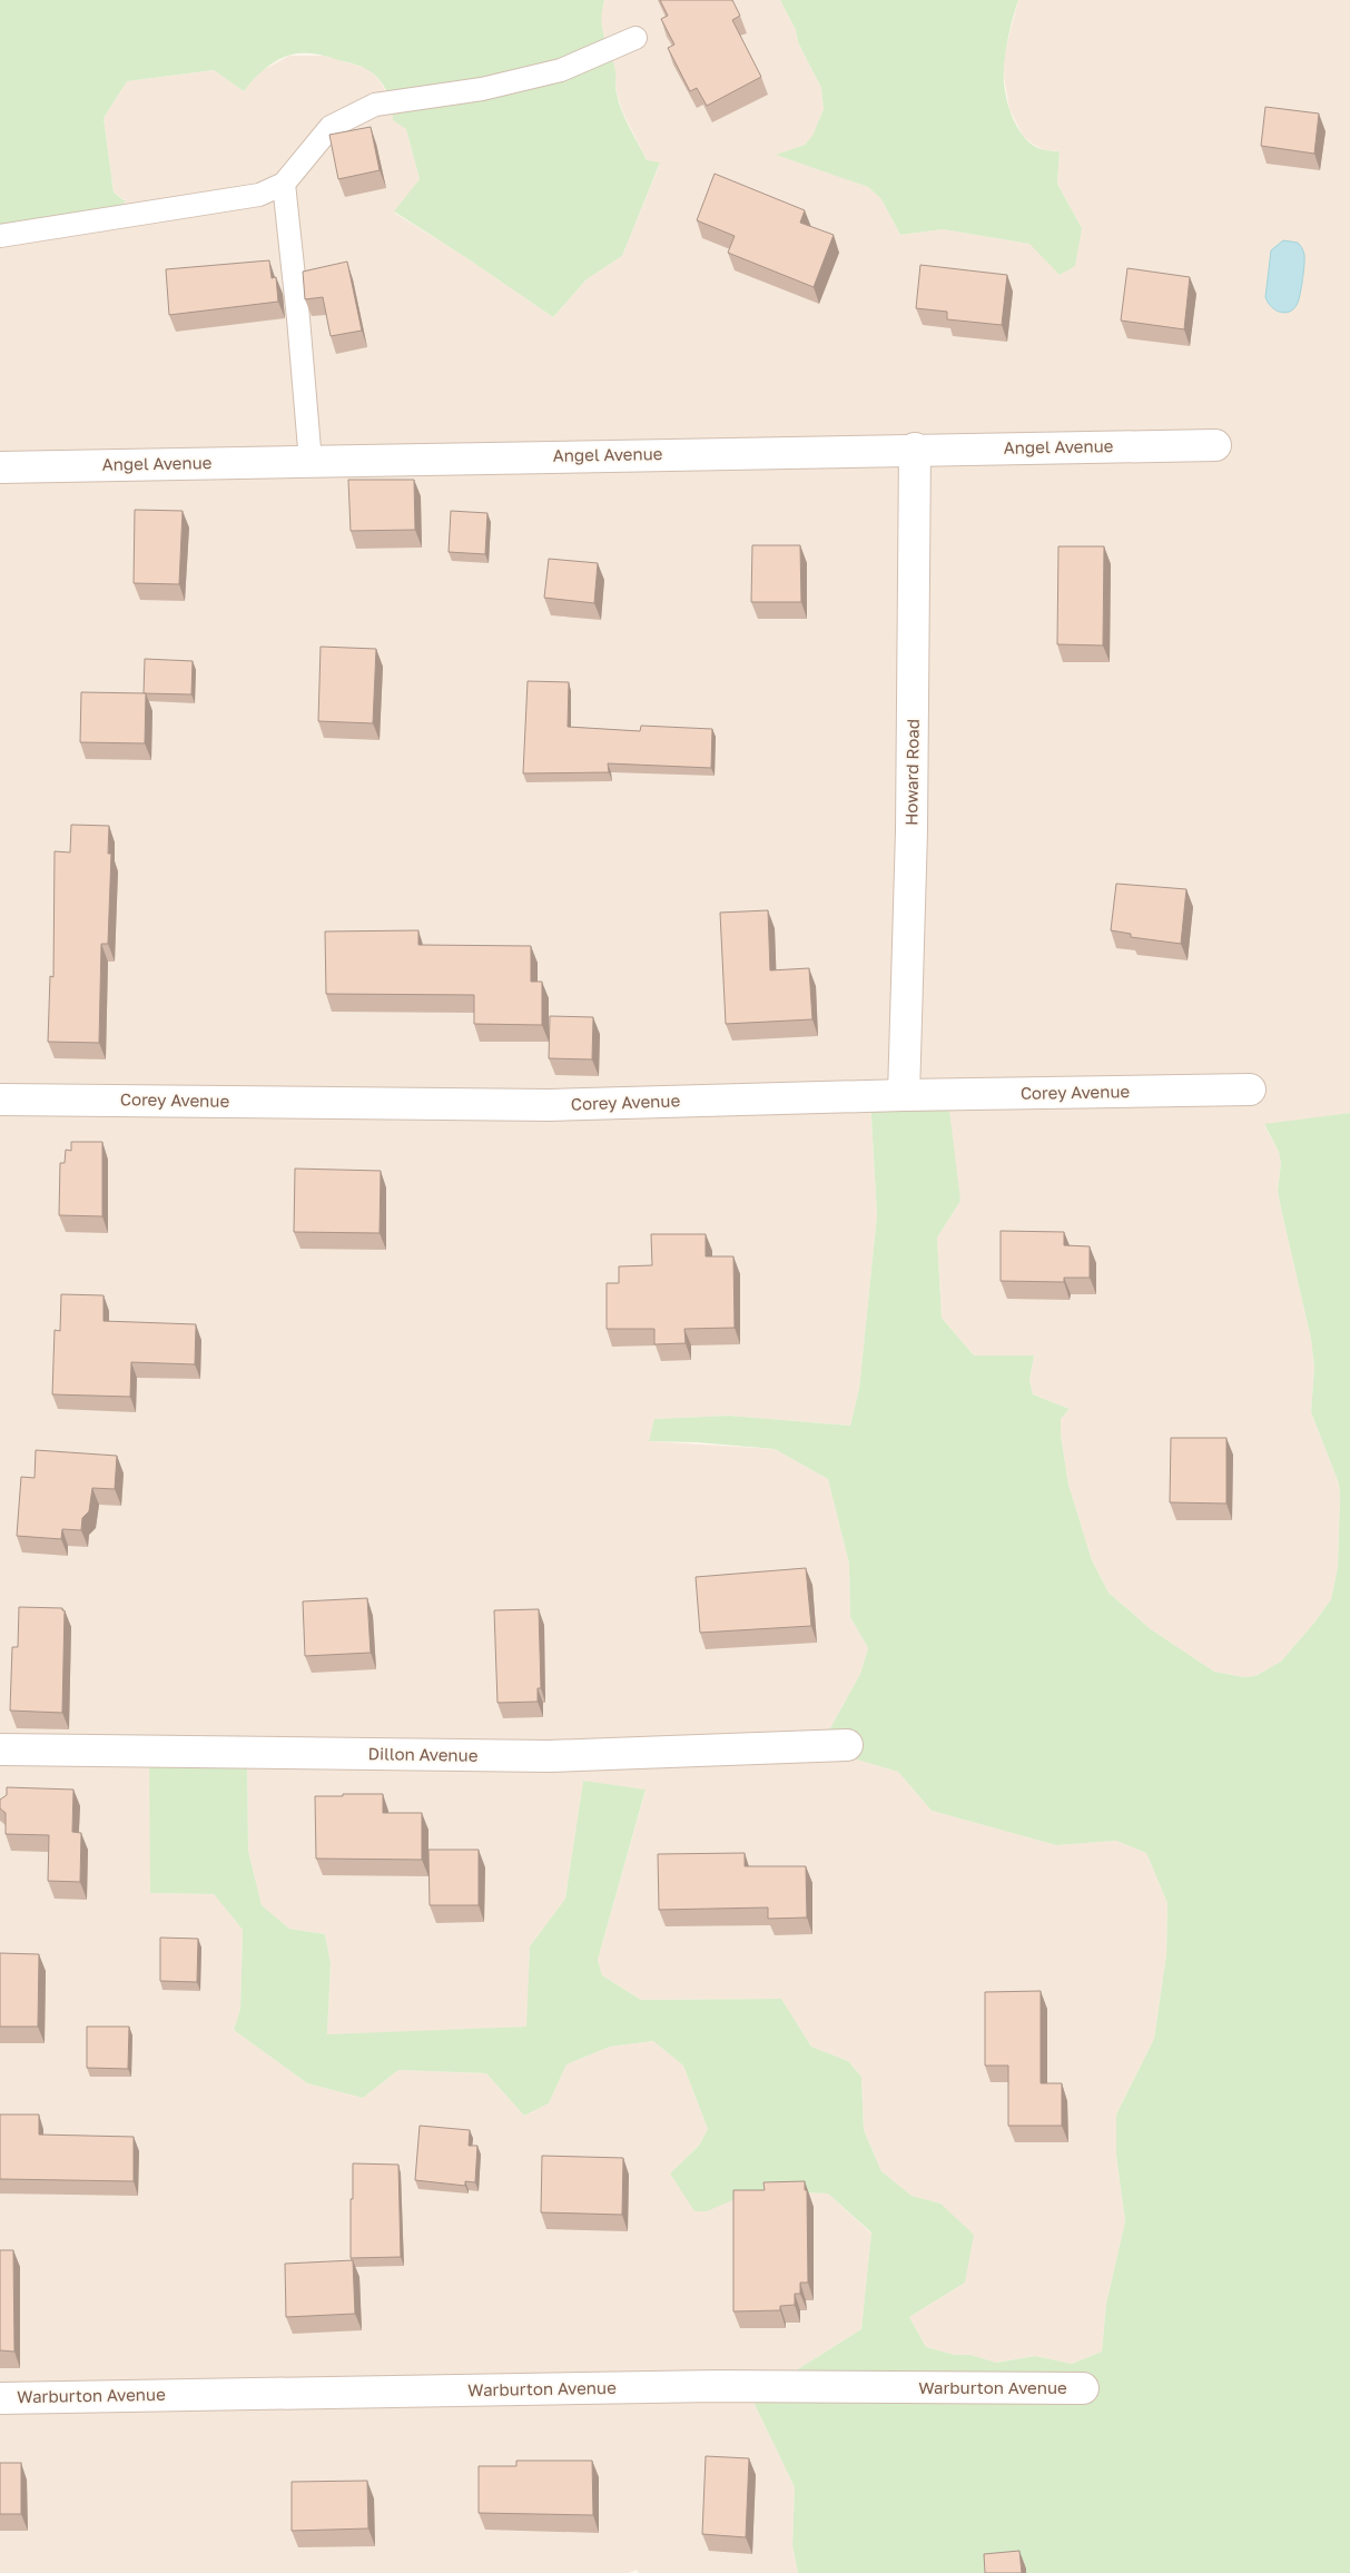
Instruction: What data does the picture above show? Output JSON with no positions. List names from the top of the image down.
{
  "streets": {
    "street": [
      "Angel Avenue",
      "Howard Road",
      "Corey Avenue",
      "Dillon Avenue",
      "Warburton Avenue"
    ]
  },
  "crossings": [
    ["Angel Avenue", "Howard Road"],
    ["Howard Road", "Corey Avenue"]
  ]
}
